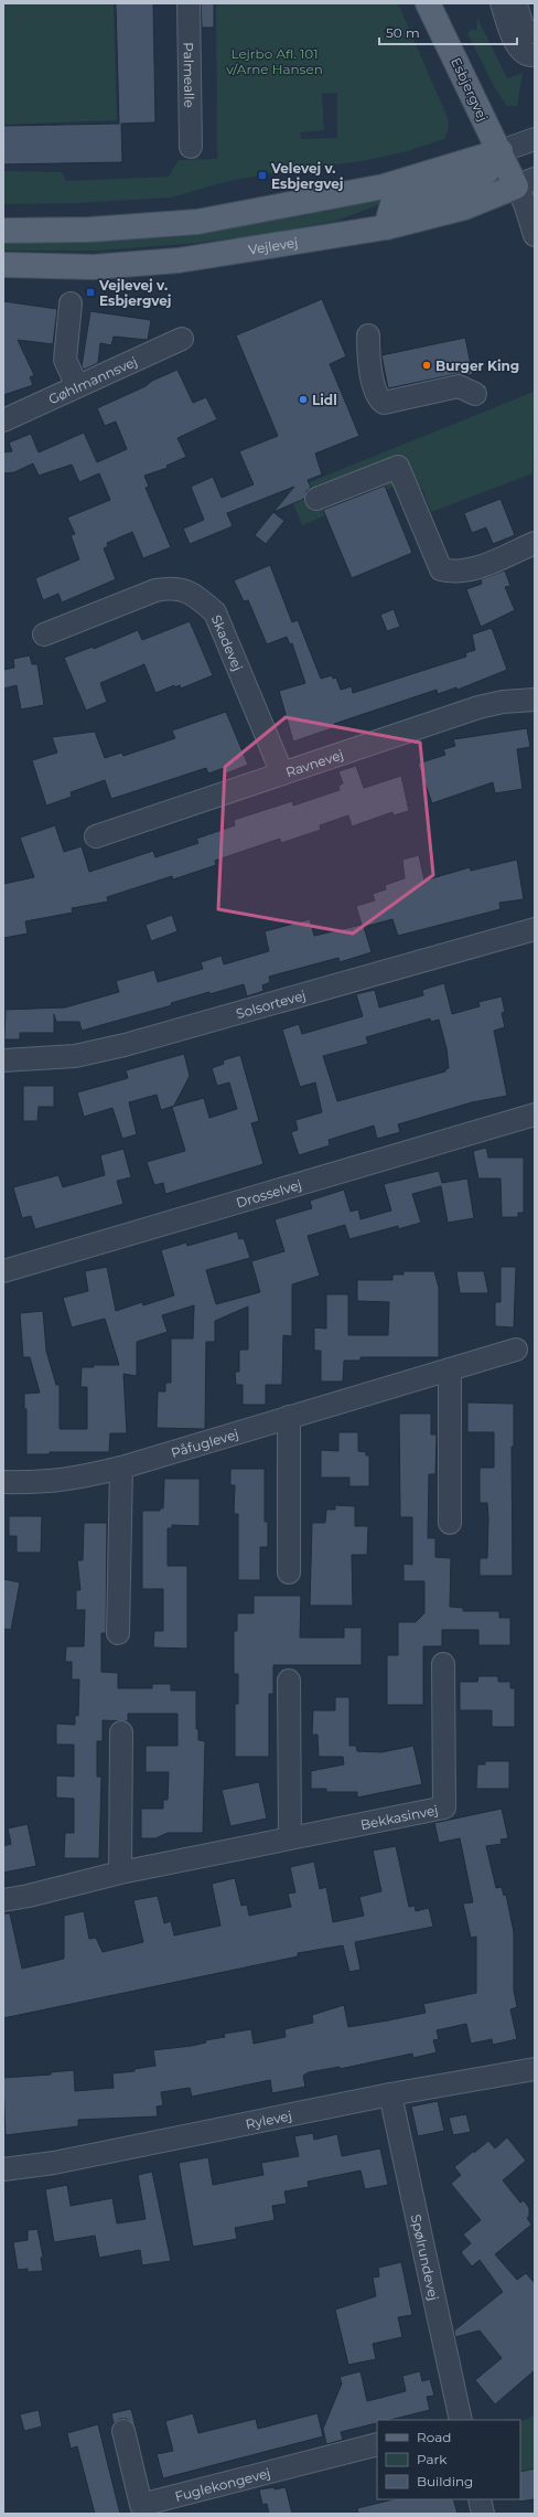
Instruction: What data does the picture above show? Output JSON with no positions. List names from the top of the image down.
{
  "streets": {
    "main road": ["Esbjergvej", "Vejlevej"],
    "street": [
      "Palmealle",
      "Gøhlmannsvej",
      "Skadevej",
      "Ravnevej",
      "Solsortevej",
      "Drosselvej",
      "Påfuglevej",
      "Bekkasinvej",
      "Rylevej",
      "Spølrundevej",
      "Fuglekongevej"
    ]
  },
  "crossings": [
    ["Esbjergvej", "Vejlevej"],
    ["Skadevej", "Ravnevej"],
    ["Rylevej", "Spølrundevej"]
  ],
  "parks": ["Lejrbo Afl. 101 v/Arne Hansen"],
  "places": {
    "transit": ["Velevej v. Esbjergvej", "Vejlevej v. Esbjergvej"],
    "other": ["Burger King", "Lidl"]
  },
  "legend": ["Road", "Park", "Building"],
  "scale_bar": "50 m"
}
